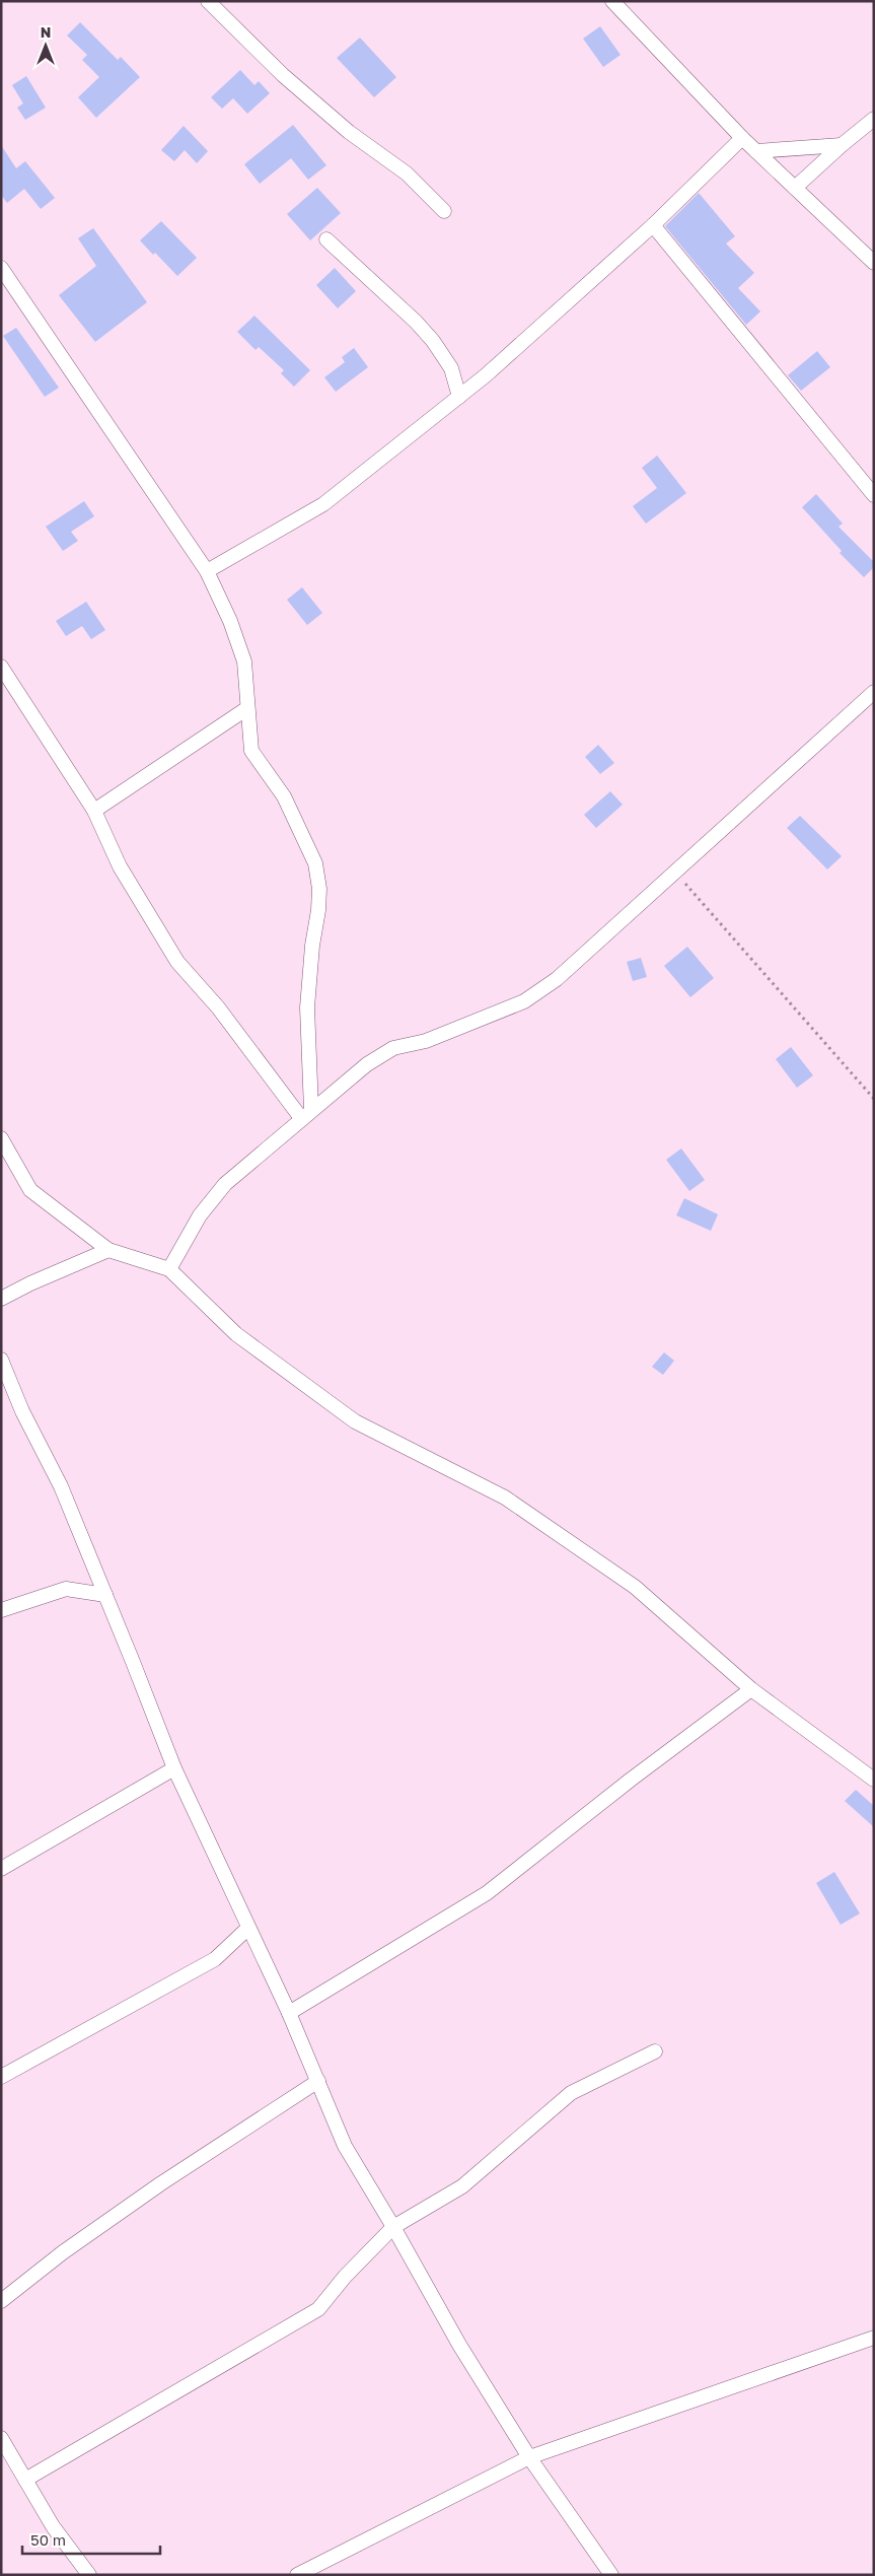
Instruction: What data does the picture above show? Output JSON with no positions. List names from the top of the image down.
{
  "scale_bar": "50 m",
  "north": "top"
}
